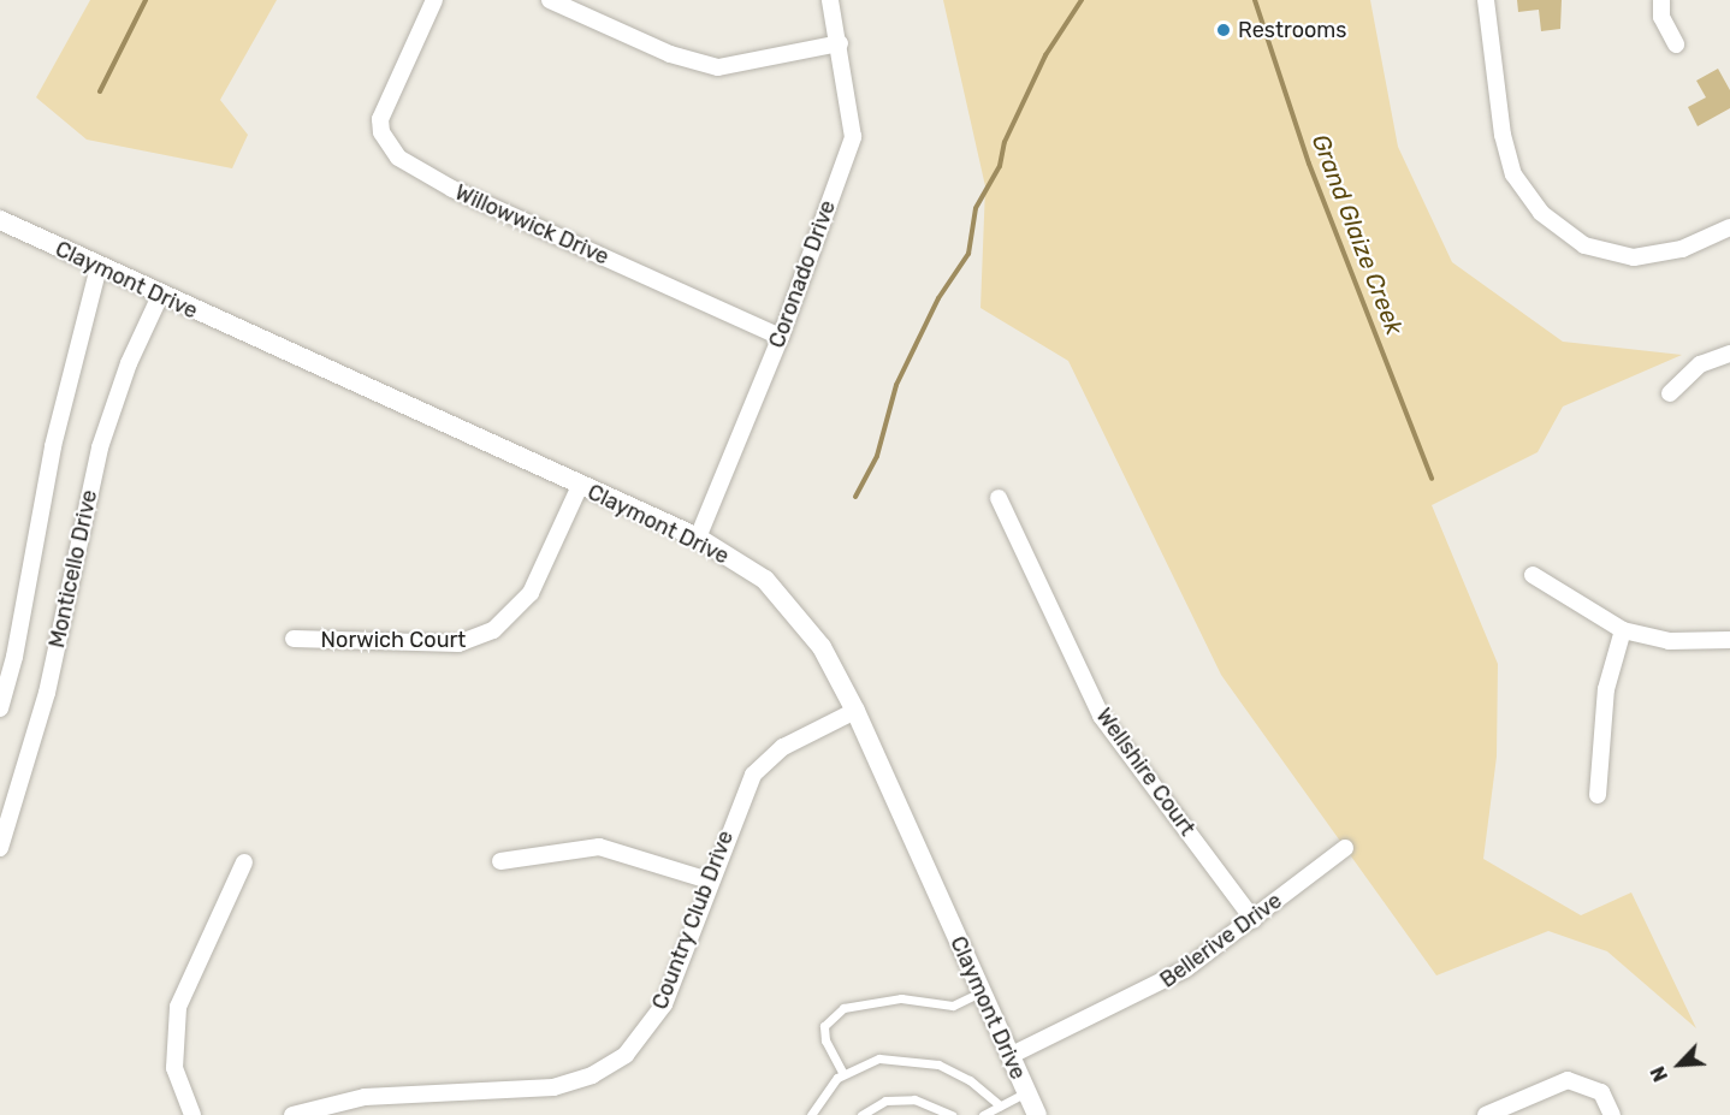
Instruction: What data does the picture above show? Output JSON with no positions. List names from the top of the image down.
{
  "streets": {
    "street": [
      "Willowwick Drive",
      "Coronado Drive",
      "Claymont Drive",
      "Monticello Drive",
      "Norwich Court",
      "Wellshire Court",
      "Country Club Drive",
      "Bellerive Drive"
    ]
  },
  "crossings": [
    ["Willowwick Drive", "Coronado Drive"],
    ["Coronado Drive", "Claymont Drive"],
    ["Claymont Drive", "Monticello Drive"],
    ["Claymont Drive", "Norwich Court"],
    ["Claymont Drive", "Country Club Drive"],
    ["Claymont Drive", "Bellerive Drive"],
    ["Wellshire Court", "Bellerive Drive"]
  ],
  "water": ["Grand Glaize Creek"],
  "places": ["Restrooms"],
  "north": "bottom left"
}
